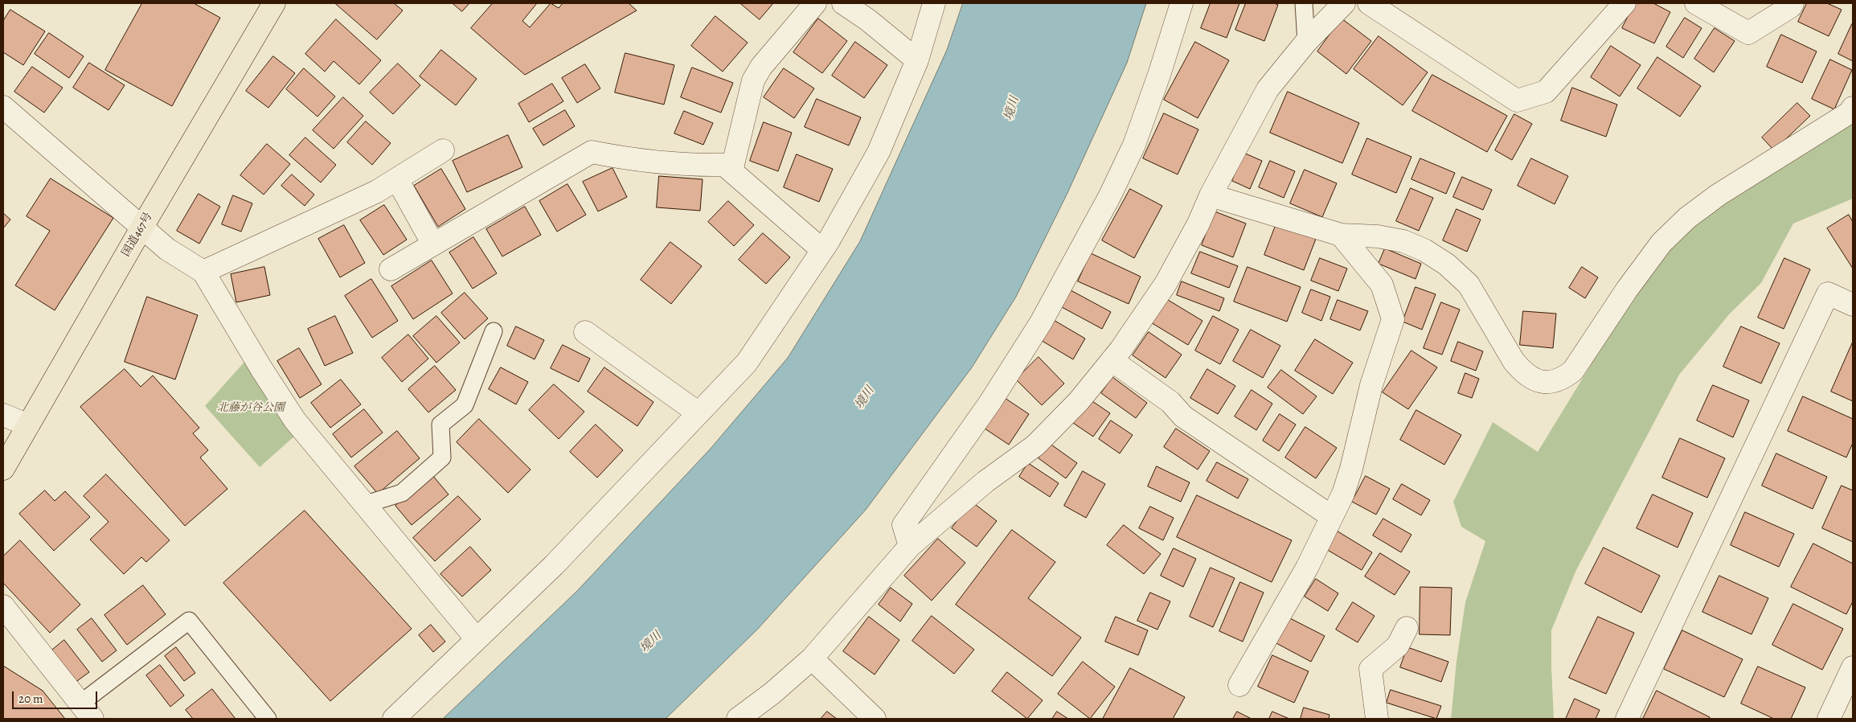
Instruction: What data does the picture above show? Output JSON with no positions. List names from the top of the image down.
{
  "streets": {
    "highway": ["国道467号"]
  },
  "water": ["境川"],
  "parks": ["北藤が谷公園"],
  "scale_bar": "20 m"
}
